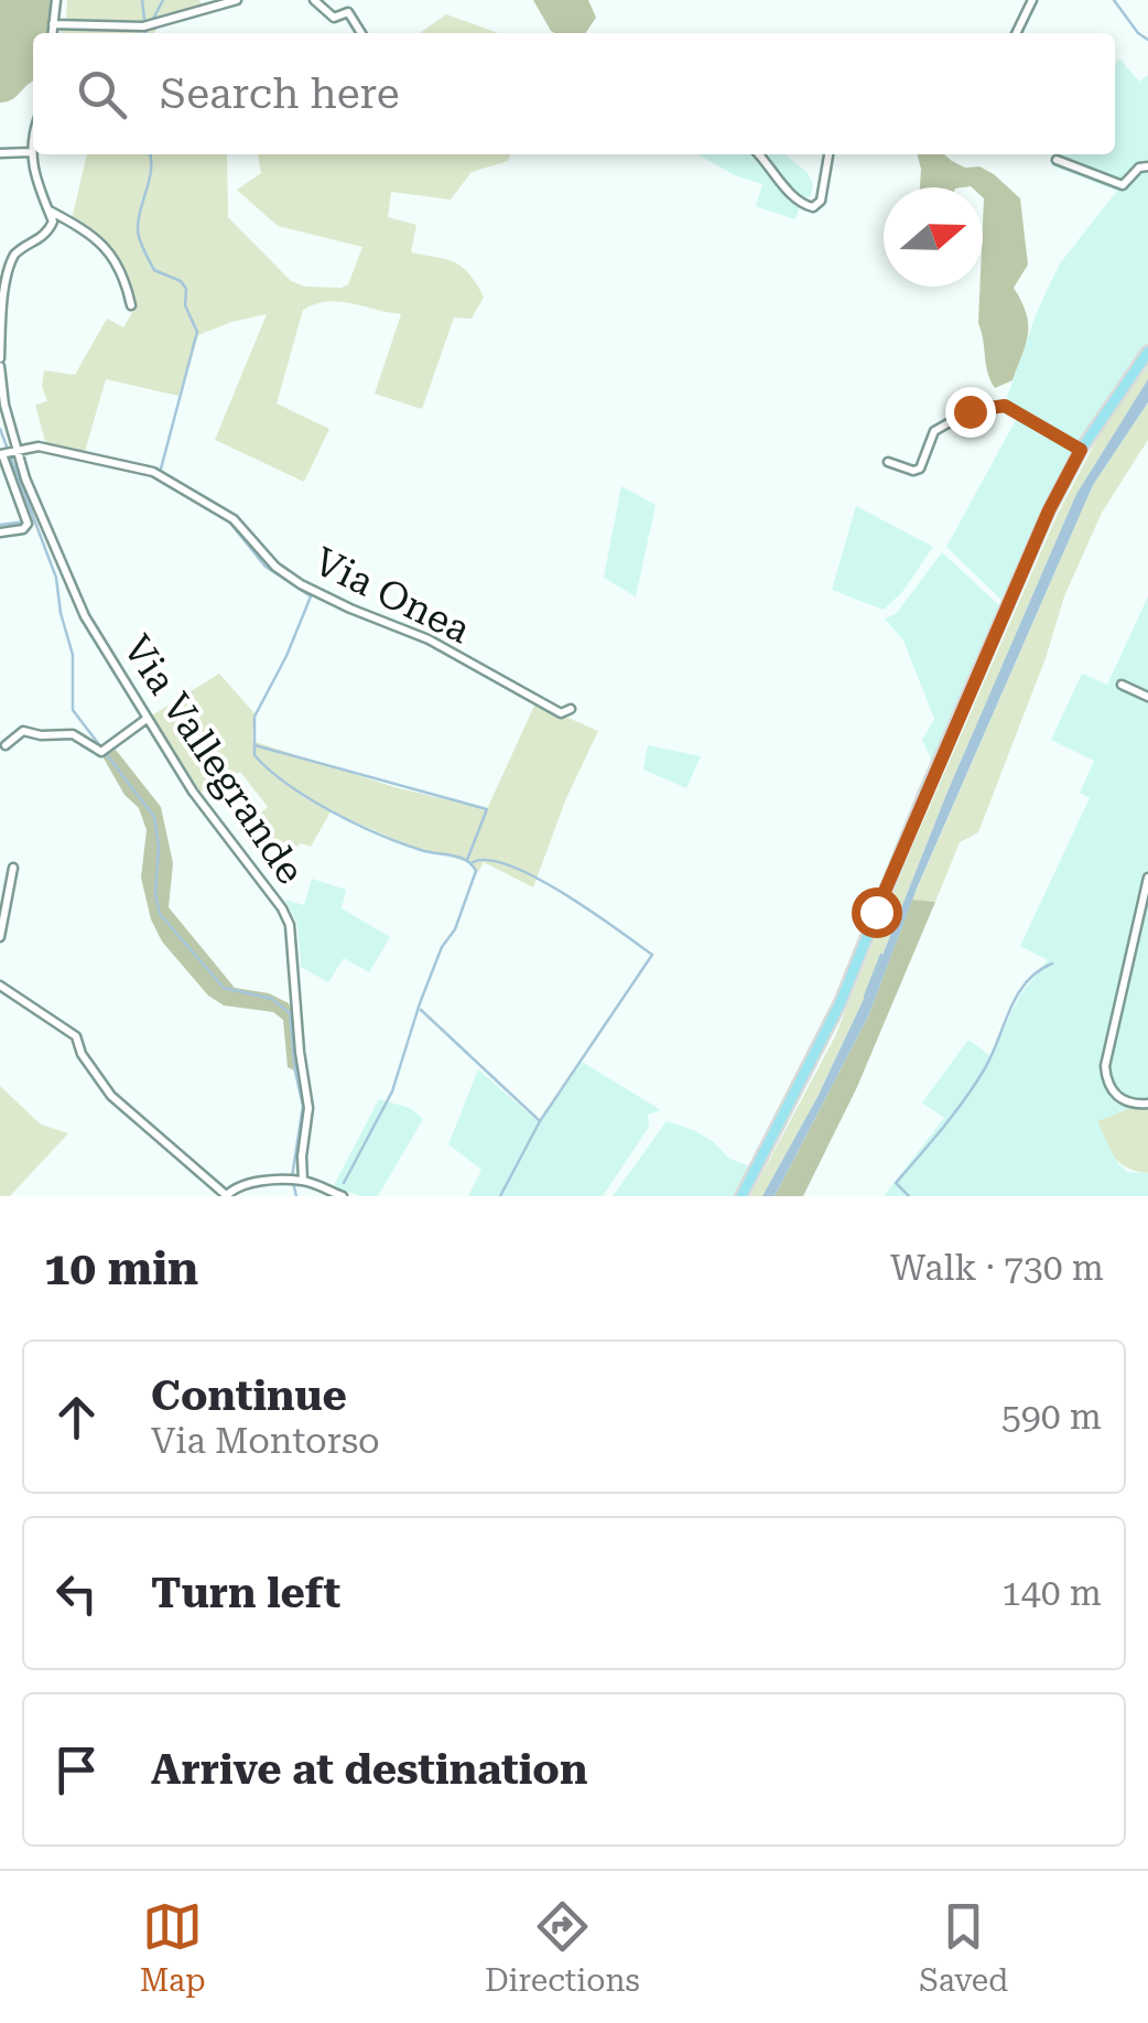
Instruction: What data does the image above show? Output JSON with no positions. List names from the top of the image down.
{
  "streets": {
    "street": ["Via Onea", "Via Vallegrande"]
  },
  "crossings": [
    ["Via Onea", "Via Vallegrande"]
  ],
  "north": "right",
  "page": {
    "search": "Search here",
    "heading": ["10 min", "Walk · 730 m"],
    "list": [
      ["Continue", "Via Montorso", "590 m"],
      ["Turn left", "140 m"],
      "Arrive at destination"
    ],
    "nav": ["Map", "Directions", "Saved"]
  }
}
